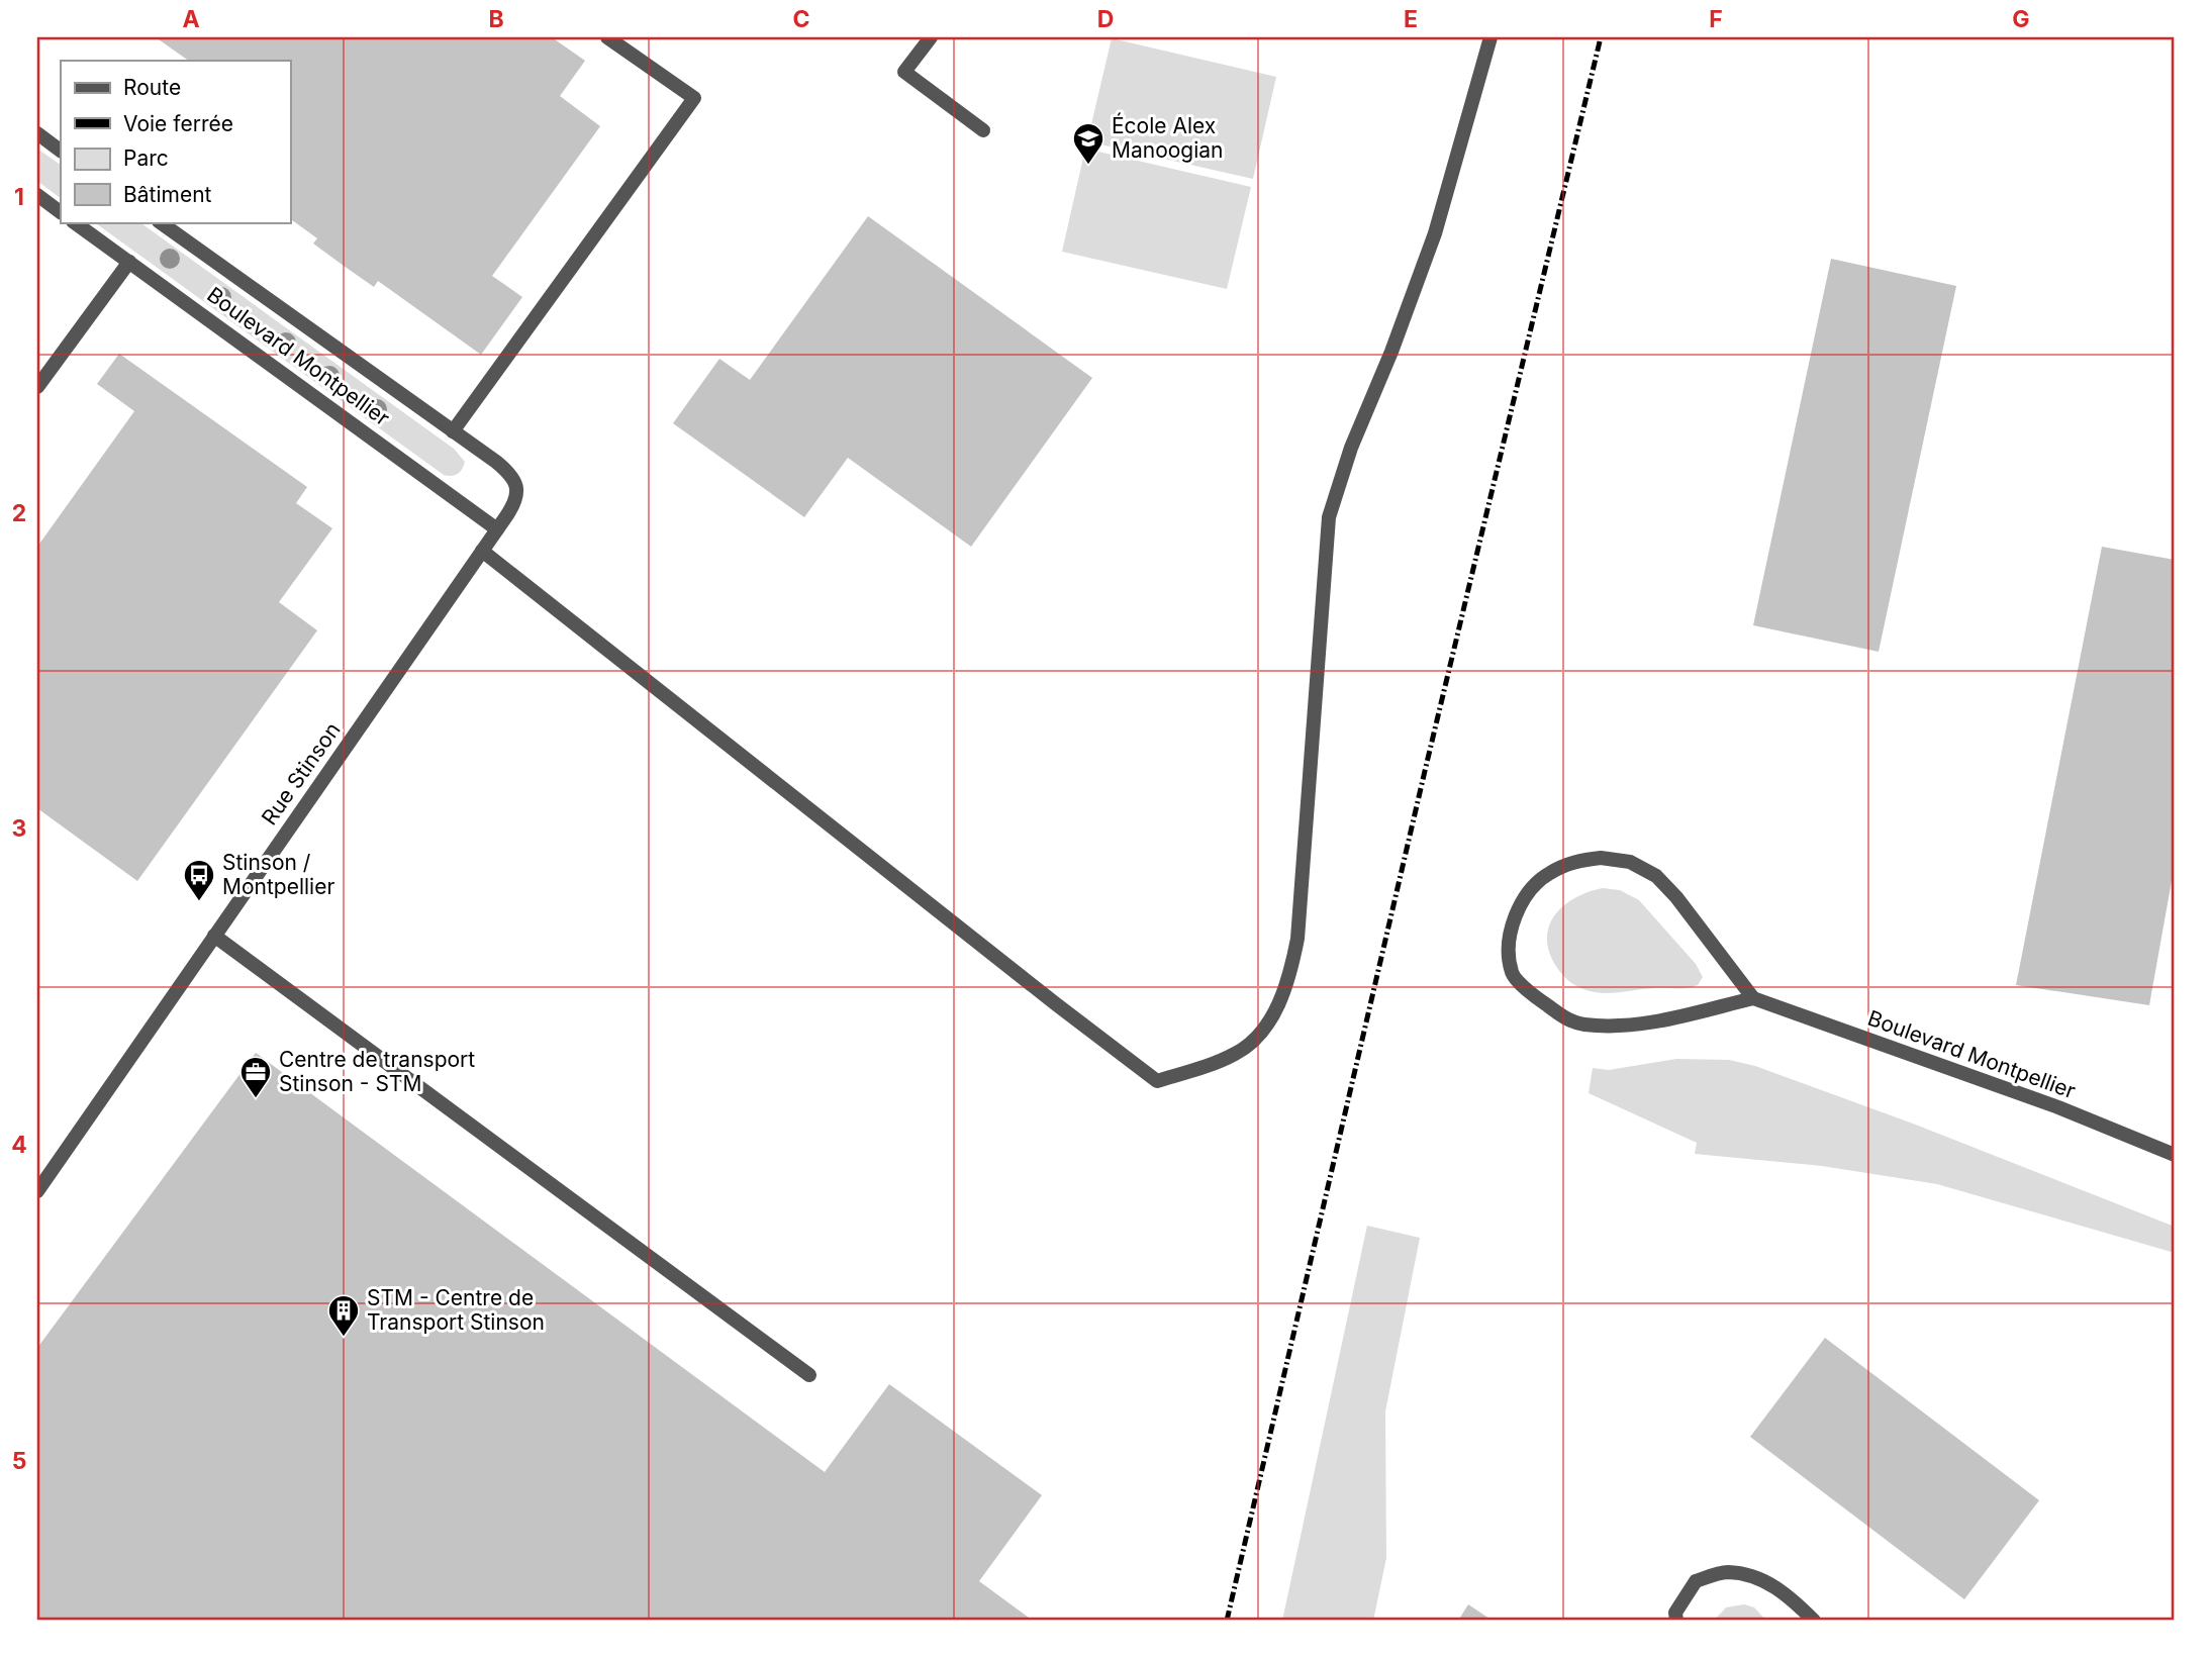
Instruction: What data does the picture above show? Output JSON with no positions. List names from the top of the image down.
{
  "streets": {
    "street": ["Boulevard Montpellier", "Rue Stinson"]
  },
  "crossings": [
    ["Boulevard Montpellier", "Rue Stinson"]
  ],
  "places": {
    "school or university": ["École Alex Manoogian"],
    "bus stop": ["Stinson / Montpellier"],
    "office": ["Centre de transport Stinson - STM"],
    "building": ["STM - Centre de Transport Stinson"]
  },
  "legend": [
    "Route",
    "Voie ferrée",
    "Parc",
    "Bâtiment"
  ],
  "grid": {
    "columns": [
      "A",
      "B",
      "C",
      "D",
      "E",
      "F",
      "G"
    ],
    "rows": [
      "1",
      "2",
      "3",
      "4",
      "5"
    ]
  }
}
